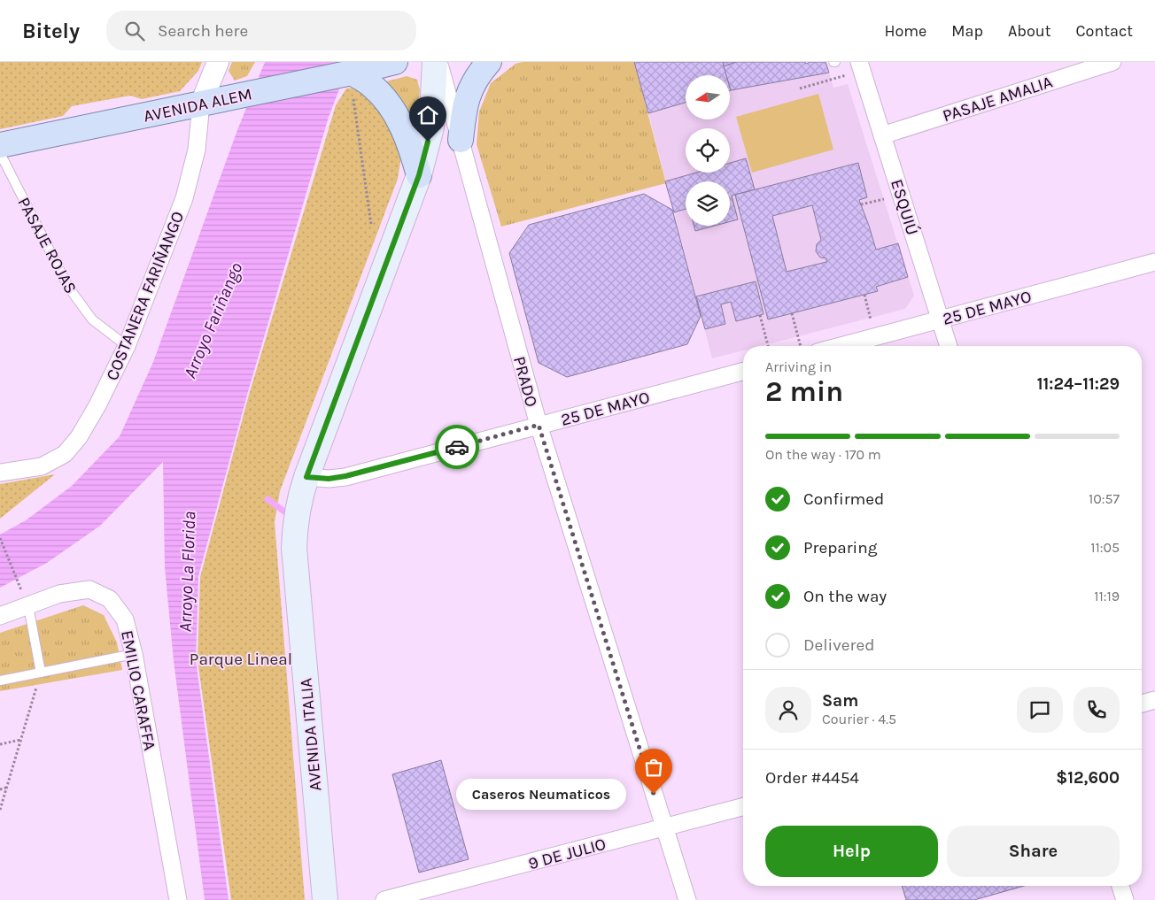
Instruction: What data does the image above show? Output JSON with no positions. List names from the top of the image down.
{
  "streets": {
    "main road": ["AVENIDA ALEM", "AVENIDA ITALIA"],
    "street": [
      "PASAJE AMALIA",
      "ESQUIÚ",
      "COSTANERA FARIÑANGO",
      "25 DE MAYO",
      "PRADO",
      "EMILIO CARAFFA",
      "9 DE JULIO"
    ],
    "lane": ["PASAJE ROJAS"]
  },
  "crossings": [
    ["PASAJE AMALIA", "ESQUIÚ"],
    ["AVENIDA ALEM", "COSTANERA FARIÑANGO"],
    ["ESQUIÚ", "25 DE MAYO"],
    ["PASAJE ROJAS", "COSTANERA FARIÑANGO"],
    ["25 DE MAYO", "PRADO"],
    ["25 DE MAYO", "AVENIDA ITALIA"],
    ["PRADO", "AVENIDA ITALIA"],
    ["PRADO", "9 DE JULIO"]
  ],
  "water": ["Arroyo Fariñango", "Arroyo La Florida"],
  "parks": ["Parque Lineal"],
  "places": ["Caseros Neumaticos"],
  "north": "left",
  "page": {
    "header": "Bitely",
    "search": "Search here",
    "nav": [
      "Home",
      "Map",
      "About",
      "Contact"
    ],
    "heading": ["2 min", "Arriving in", "11:24–11:29"],
    "panel": [
      "Sam",
      "Courier · 4.5",
      "Order #4454",
      "$12,600"
    ],
    "bar": "On the way · 170 m",
    "list": [
      ["Confirmed", "10:57"],
      ["Preparing", "11:05"],
      ["On the way", "11:19"],
      "Delivered"
    ],
    "bubble": "Caseros Neumaticos",
    "buttons": ["Help", "Share"]
  }
}
